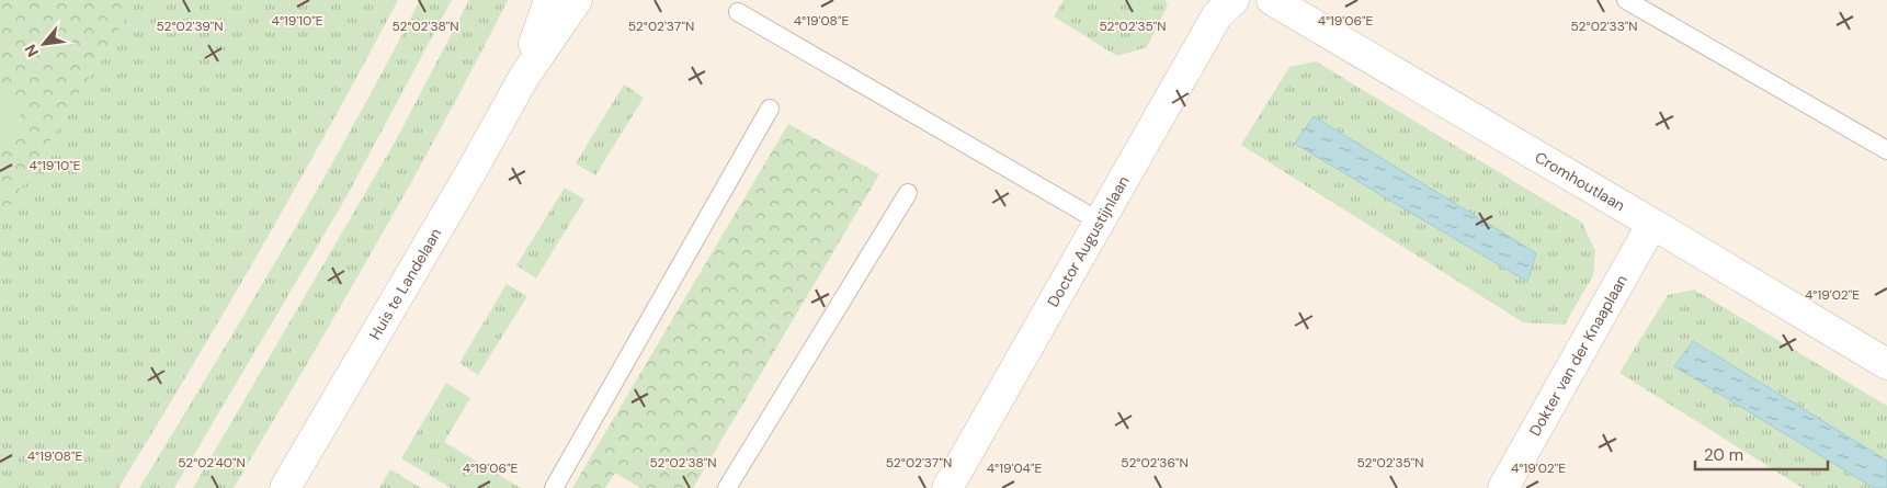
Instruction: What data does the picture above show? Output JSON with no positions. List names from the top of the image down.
{
  "streets": {
    "street": [
      "Cromhoutlaan",
      "Doctor Augustijnlaan",
      "Huis te Landelaan",
      "Dokter van der Knaaplaan"
    ]
  },
  "crossings": [
    ["Cromhoutlaan", "Dokter van der Knaaplaan"]
  ],
  "scale_bar": "20 m",
  "north": "bottom left",
  "coordinates": [
    "4°19'08\"E",
    "4°19'10\"E",
    "4°19'06\"E",
    "52°02'39\"N",
    "52°02'38\"N",
    "52°02'37\"N",
    "52°02'35\"N",
    "52°02'33\"N",
    "4°19'02\"E",
    "52°02'40\"N",
    "52°02'36\"N",
    "4°19'04\"E"
  ]
}
